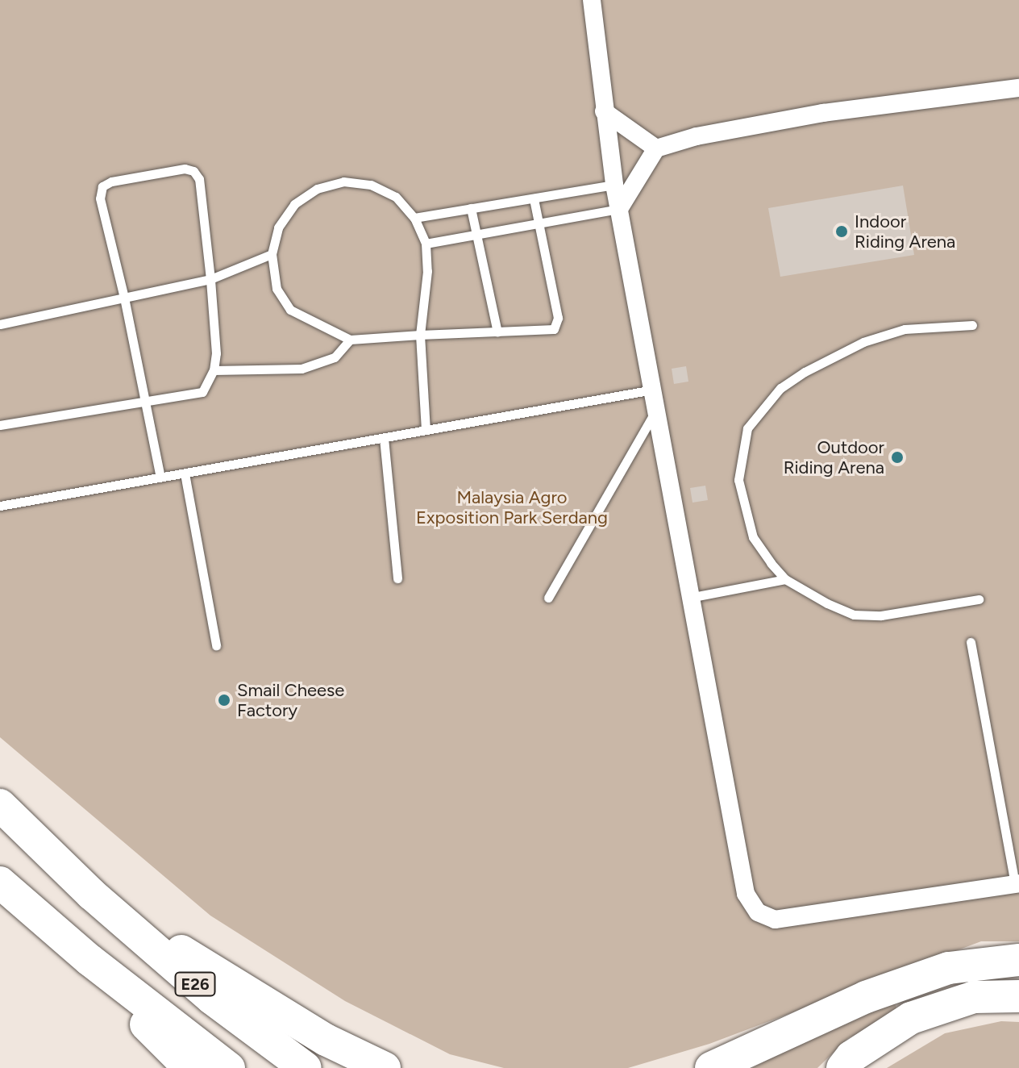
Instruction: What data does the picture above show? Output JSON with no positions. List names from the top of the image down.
{
  "streets": {
    "highway": ["E26"]
  },
  "parks": ["Malaysia Agro Exposition Park Serdang"],
  "places": ["Indoor Riding Arena", "Outdoor Riding Arena", "Smail Cheese Factory"]
}
